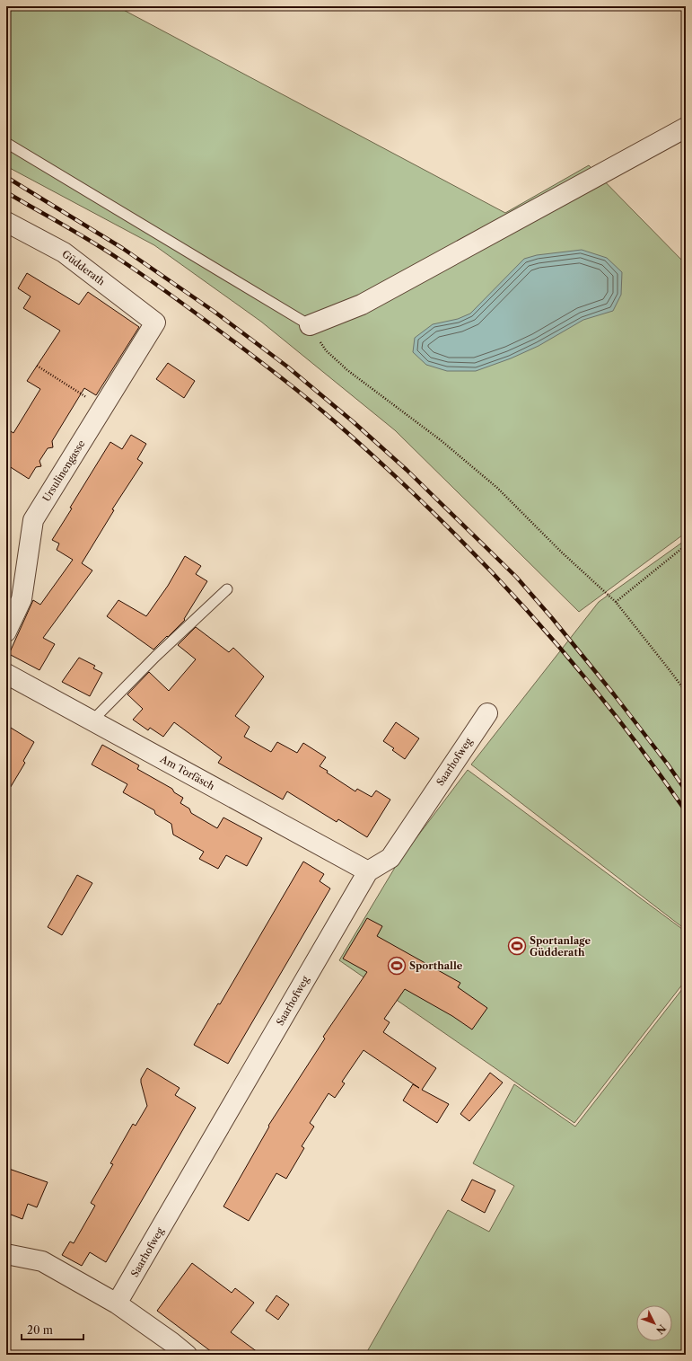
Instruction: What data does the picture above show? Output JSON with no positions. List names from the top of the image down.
{
  "streets": {
    "street": [
      "Güdderath",
      "Ursulinengasse",
      "Saarhofweg",
      "Am Torfäsch"
    ]
  },
  "crossings": [
    ["Güdderath", "Ursulinengasse"],
    ["Saarhofweg", "Am Torfäsch"]
  ],
  "places": {
    "sports": ["Sportanlage Güdderath", "Sporthalle"]
  },
  "scale_bar": "20 m",
  "north": "bottom right"
}
